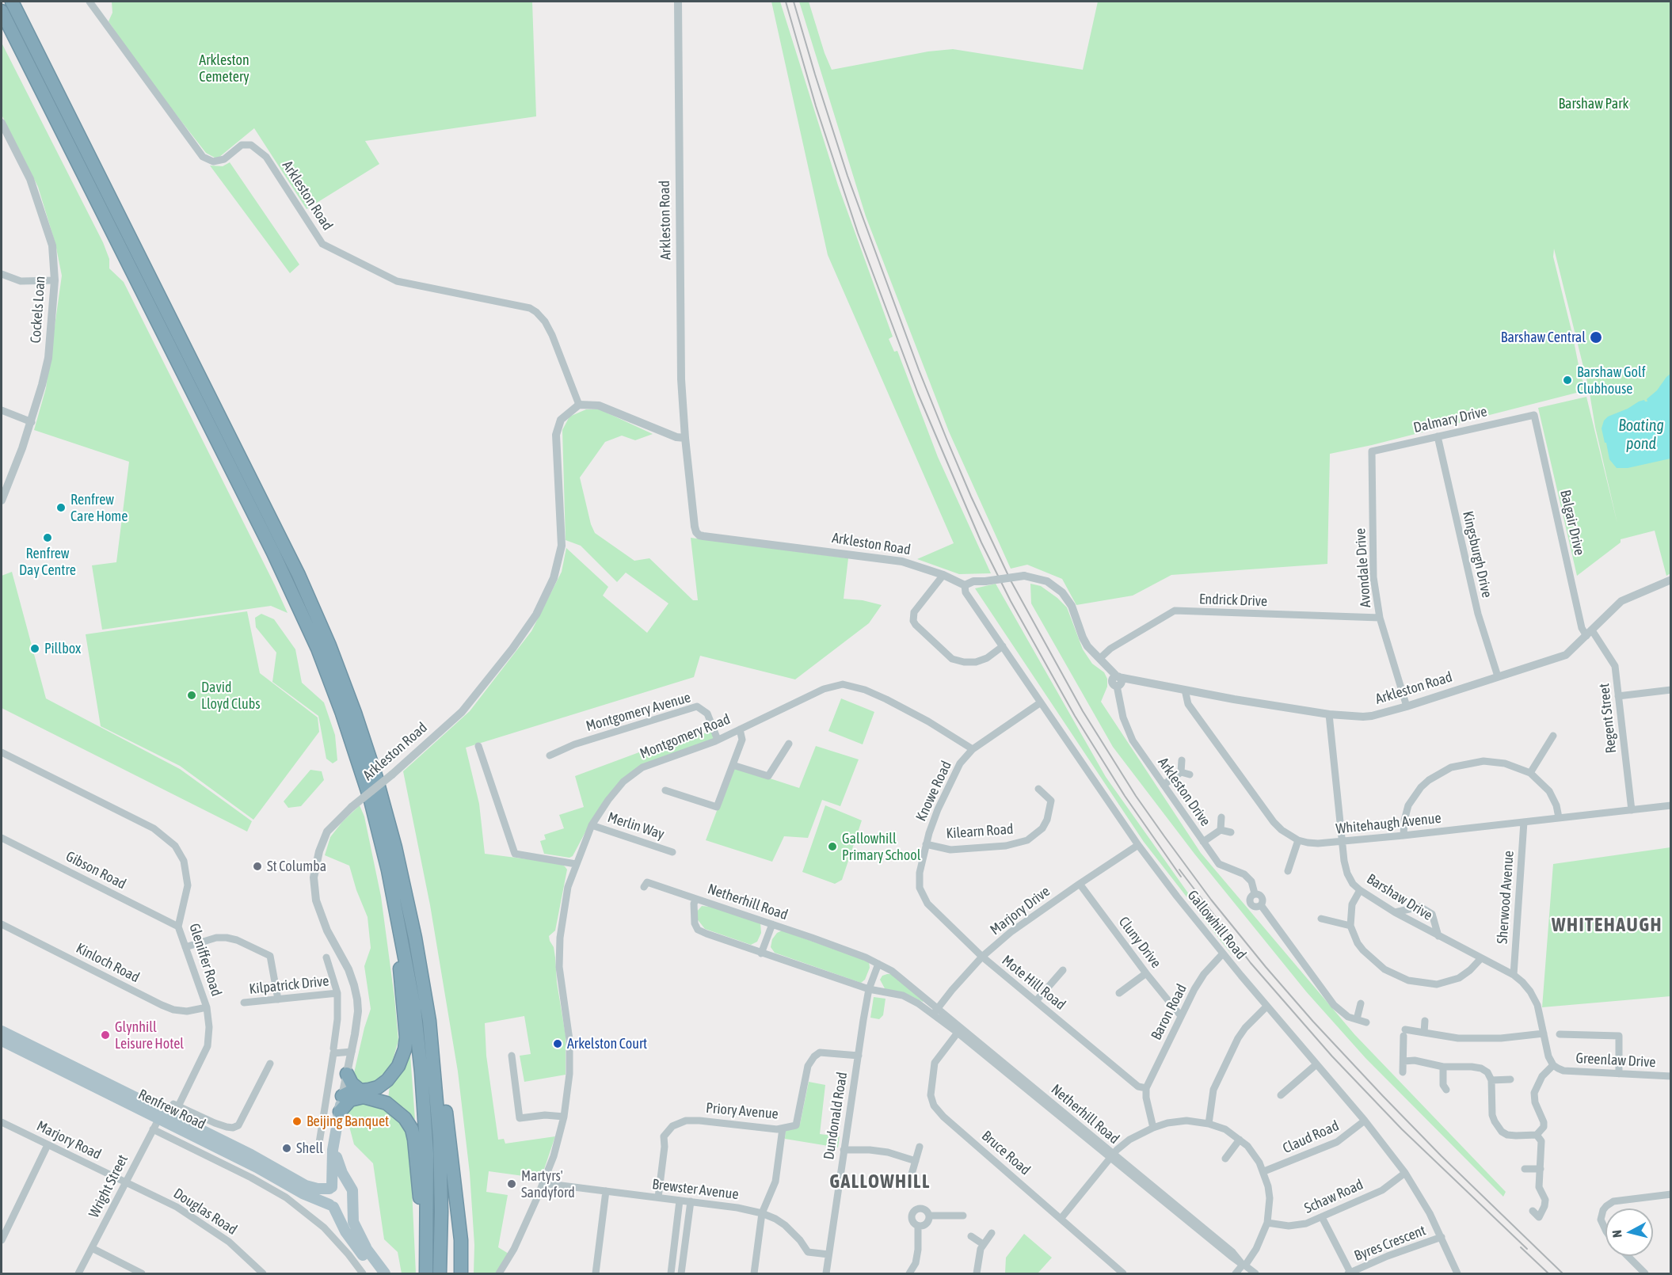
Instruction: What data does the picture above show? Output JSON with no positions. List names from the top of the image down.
{
  "streets": {
    "main road": ["Arkleston Road", "Renfrew Road"],
    "street": [
      "Cockels Loan",
      "Dalmary Drive",
      "Balgair Drive",
      "Kingsburgh Drive",
      "Avondale Drive",
      "Endrick Drive",
      "Montgomery Avenue",
      "Regent Street",
      "Montgomery Road",
      "Knowe Road",
      "Arkleston Drive",
      "Whitehaugh Avenue",
      "Merlin Way",
      "Kilearn Road",
      "Gibson Road",
      "Barshaw Drive",
      "Sherwood Avenue",
      "Netherhill Road",
      "Marjory Drive",
      "Gallowhill Road",
      "Cluny Drive",
      "Gleniffer Road",
      "Kinloch Road",
      "Mote Hill Road",
      "Kilpatrick Drive",
      "Baron Road",
      "Greenlaw Drive",
      "Priory Avenue",
      "Dundonald Road",
      "Claud Road",
      "Marjory Road",
      "Bruce Road",
      "Wright Street",
      "Brewster Avenue",
      "Schaw Road",
      "Douglas Road",
      "Byres Crescent"
    ]
  },
  "crossings": [
    ["Arkleston Road", "Balgair Drive"],
    ["Arkleston Road", "Kingsburgh Drive"],
    ["Arkleston Road", "Avondale Drive"],
    ["Arkleston Road", "Endrick Drive"],
    ["Arkleston Road", "Regent Street"],
    ["Arkleston Road", "Arkleston Drive"],
    ["Arkleston Road", "Whitehaugh Avenue"],
    ["Arkleston Road", "Barshaw Drive"],
    ["Arkleston Road", "Gallowhill Road"],
    ["Arkleston Road", "Renfrew Road"],
    ["Dalmary Drive", "Balgair Drive"],
    ["Dalmary Drive", "Kingsburgh Drive"],
    ["Dalmary Drive", "Avondale Drive"],
    ["Balgair Drive", "Regent Street"],
    ["Avondale Drive", "Endrick Drive"],
    ["Montgomery Avenue", "Montgomery Road"],
    ["Regent Street", "Whitehaugh Avenue"],
    ["Montgomery Road", "Knowe Road"],
    ["Montgomery Road", "Merlin Way"],
    ["Montgomery Road", "Brewster Avenue"],
    ["Knowe Road", "Kilearn Road"],
    ["Knowe Road", "Gallowhill Road"],
    ["Knowe Road", "Mote Hill Road"],
    ["Whitehaugh Avenue", "Barshaw Drive"],
    ["Whitehaugh Avenue", "Sherwood Avenue"],
    ["Kilearn Road", "Mote Hill Road"],
    ["Gibson Road", "Gleniffer Road"],
    ["Barshaw Drive", "Sherwood Avenue"],
    ["Netherhill Road", "Marjory Drive"],
    ["Netherhill Road", "Dundonald Road"],
    ["Netherhill Road", "Bruce Road"],
    ["Marjory Drive", "Gallowhill Road"],
    ["Marjory Drive", "Cluny Drive"],
    ["Marjory Drive", "Mote Hill Road"],
    ["Gallowhill Road", "Baron Road"],
    ["Gallowhill Road", "Claud Road"],
    ["Gallowhill Road", "Schaw Road"],
    ["Gallowhill Road", "Byres Crescent"],
    ["Cluny Drive", "Baron Road"],
    ["Gleniffer Road", "Kinloch Road"],
    ["Mote Hill Road", "Baron Road"],
    ["Renfrew Road", "Wright Street"],
    ["Priory Avenue", "Dundonald Road"],
    ["Priory Avenue", "Brewster Avenue"],
    ["Dundonald Road", "Brewster Avenue"],
    ["Marjory Road", "Wright Street"],
    ["Marjory Road", "Douglas Road"],
    ["Wright Street", "Douglas Road"]
  ],
  "districts": ["WHITEHAUGH", "GALLOWHILL"],
  "water": ["Boating pond"],
  "parks": ["Arkleston Cemetery", "Barshaw Park"],
  "places": [
    "Barshaw Central",
    "Barshaw Golf Clubhouse",
    "Renfrew Care Home",
    "Renfrew Day Centre",
    "Pillbox",
    "David Lloyd Clubs",
    "Gallowhill Primary School",
    "St Columba",
    "Glynhill Leisure Hotel",
    "Arkelston Court",
    "Beijing Banquet",
    "Shell",
    "Martyrs' Sandyford"
  ],
  "north": "left"
}
